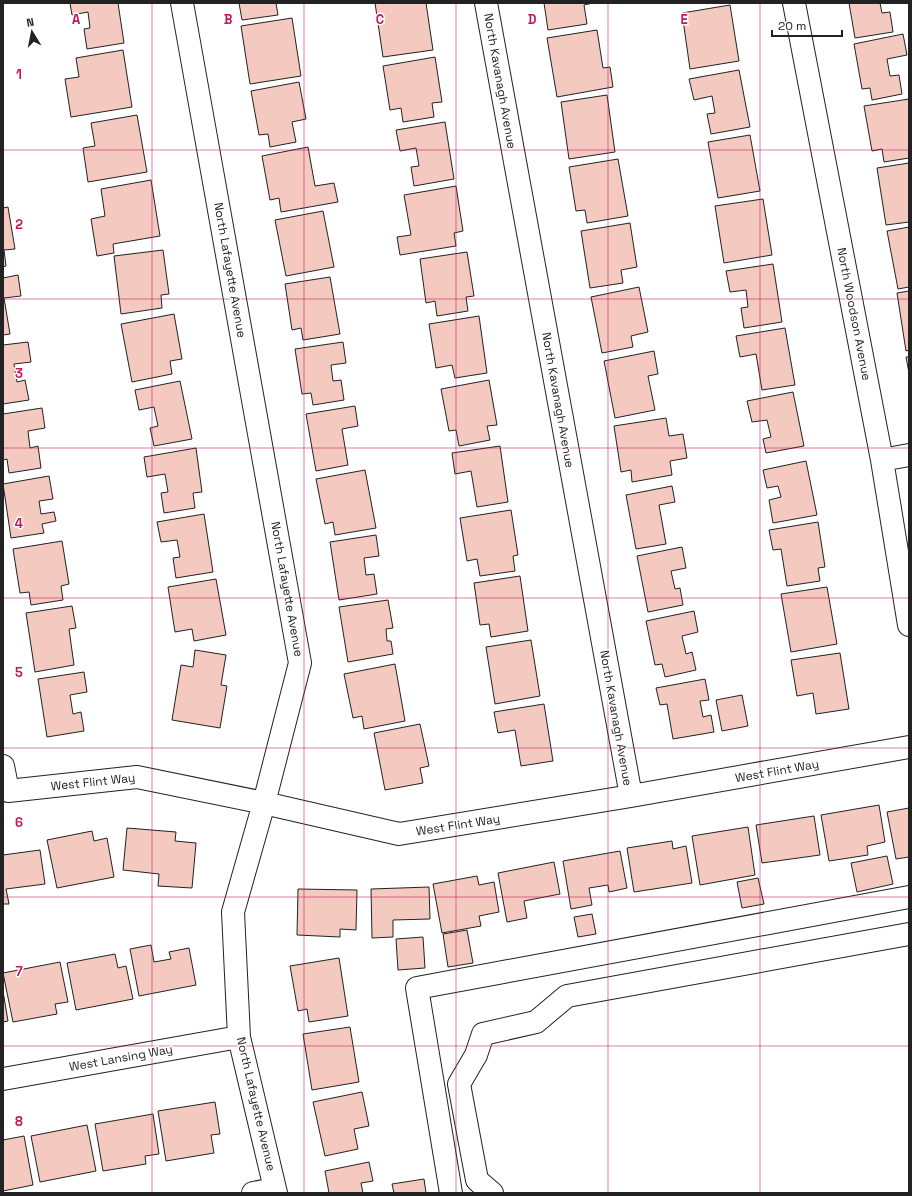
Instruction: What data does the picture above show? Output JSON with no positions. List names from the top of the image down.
{
  "streets": {
    "street": [
      "North Kavanagh Avenue",
      "North Lafayette Avenue",
      "North Woodson Avenue",
      "West Flint Way",
      "West Lansing Way"
    ]
  },
  "crossings": [
    ["North Kavanagh Avenue", "West Flint Way"],
    ["North Lafayette Avenue", "West Flint Way"],
    ["North Lafayette Avenue", "West Lansing Way"]
  ],
  "scale_bar": "20 m",
  "north": "top",
  "grid": {
    "columns": [
      "A",
      "B",
      "C",
      "D",
      "E"
    ],
    "rows": [
      "1",
      "2",
      "3",
      "4",
      "5",
      "6",
      "7",
      "8"
    ]
  }
}
